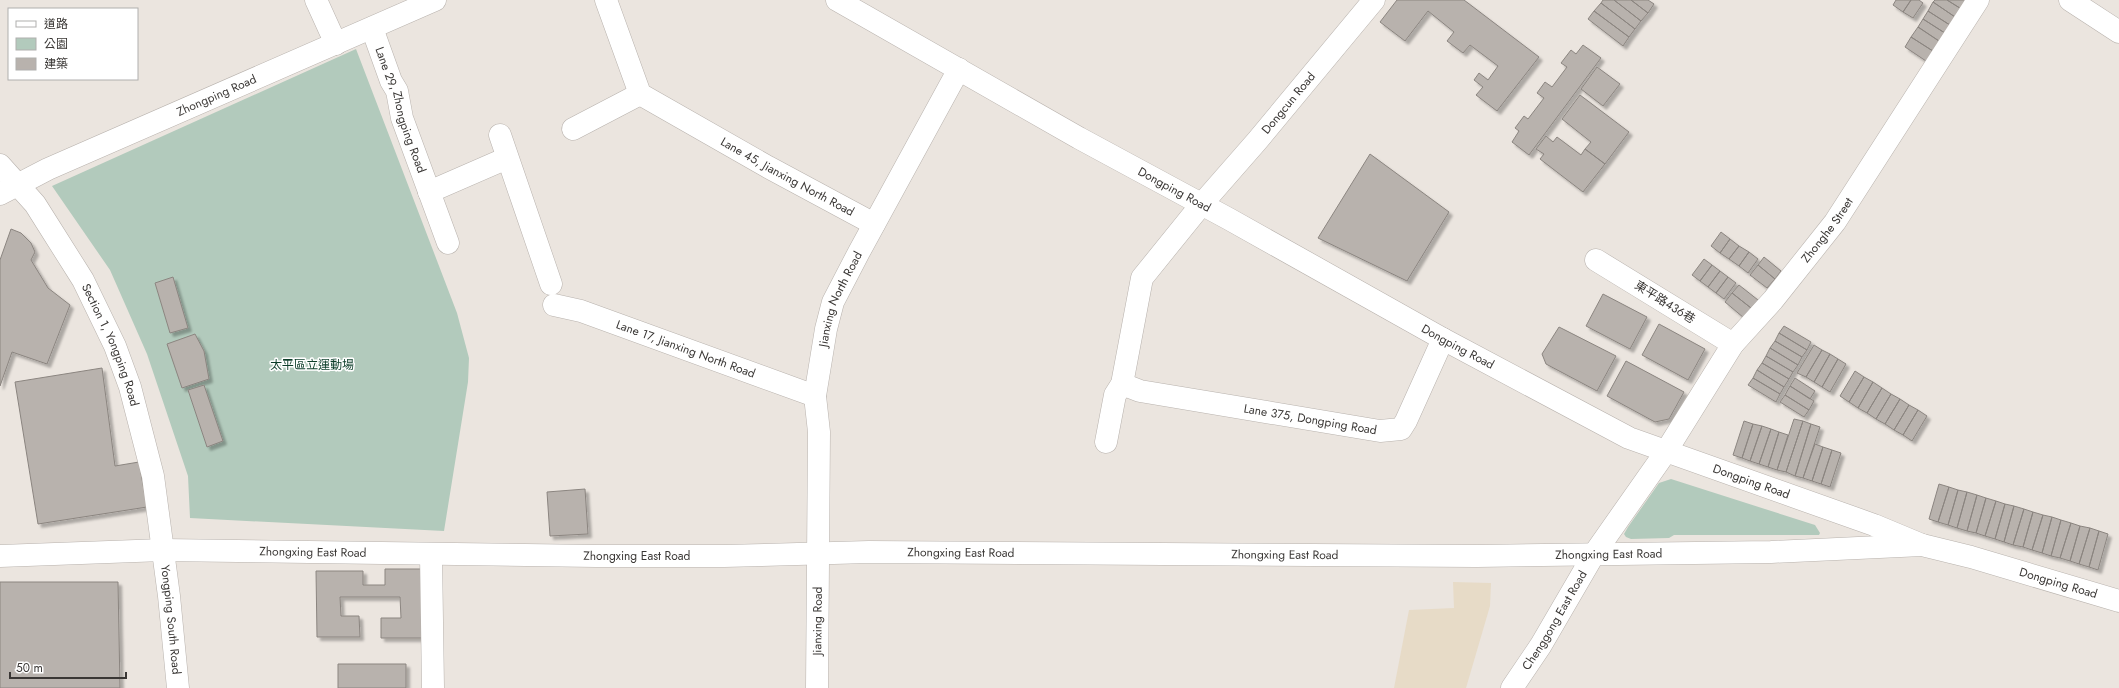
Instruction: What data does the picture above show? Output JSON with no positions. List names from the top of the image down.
{
  "streets": {
    "street": [
      "Zhongping Road",
      "Dongcun Road",
      "Lane 29, Zhongping Road",
      "Lane 45, Jianxing North Road",
      "Dongping Road",
      "Zhonghe Street",
      "Jianxing North Road",
      "東平路436巷",
      "Section 1, Yongping Road",
      "Lane 17, Jianxing North Road",
      "Lane 375, Dongping Road",
      "Zhongxing East Road",
      "Yongping South Road",
      "Chenggong East Road",
      "Jianxing Road"
    ]
  },
  "crossings": [
    ["Zhongping Road", "Lane 29, Zhongping Road"],
    ["Zhongping Road", "Section 1, Yongping Road"],
    ["Dongcun Road", "Dongping Road"],
    ["Lane 45, Jianxing North Road", "Jianxing North Road"],
    ["Dongping Road", "Zhonghe Street"],
    ["Dongping Road", "Jianxing North Road"],
    ["Dongping Road", "Lane 375, Dongping Road"],
    ["Dongping Road", "Zhongxing East Road"],
    ["Dongping Road", "Chenggong East Road"],
    ["Zhonghe Street", "東平路436巷"],
    ["Zhonghe Street", "Chenggong East Road"],
    ["Jianxing North Road", "Lane 17, Jianxing North Road"],
    ["Jianxing North Road", "Zhongxing East Road"],
    ["Jianxing North Road", "Jianxing Road"],
    ["Section 1, Yongping Road", "Zhongxing East Road"],
    ["Section 1, Yongping Road", "Yongping South Road"],
    ["Zhongxing East Road", "Yongping South Road"],
    ["Zhongxing East Road", "Chenggong East Road"],
    ["Zhongxing East Road", "Jianxing Road"]
  ],
  "parks": ["太平區立運動場"],
  "legend": ["道路", "公園", "建築"],
  "scale_bar": "50 m"
}
